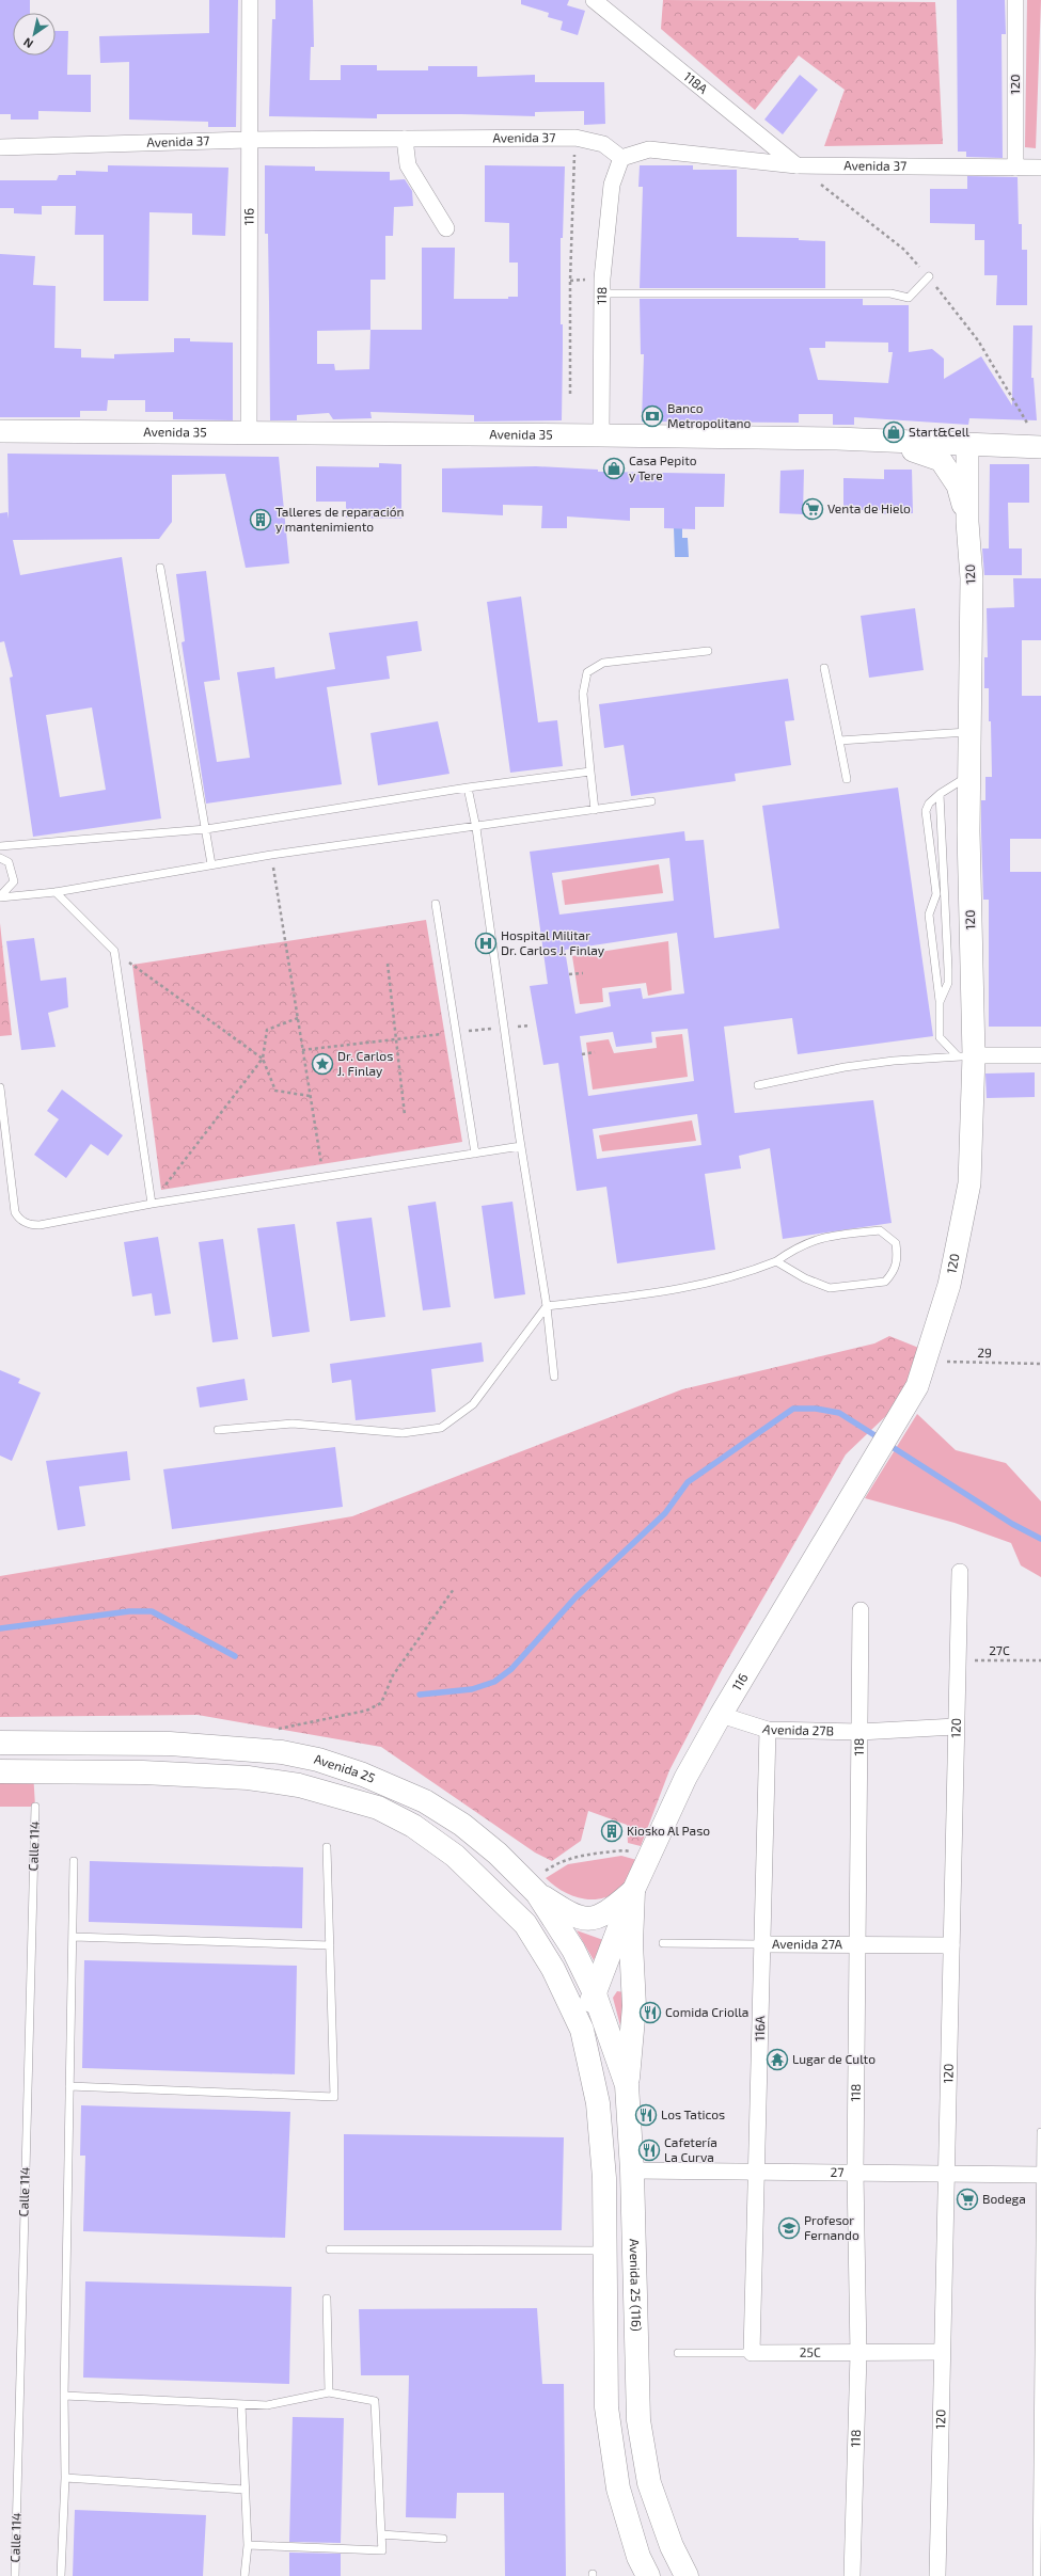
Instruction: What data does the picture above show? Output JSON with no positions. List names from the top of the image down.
{
  "streets": {
    "main road": ["Avenida 25", "Avenida 25 (116)"],
    "street": [
      "118A",
      "120",
      "Avenida 37",
      "116",
      "118",
      "Avenida 35",
      "Avenida 27B",
      "Avenida 27A",
      "116A",
      "27",
      "25C"
    ],
    "lane": ["Calle 114"],
    "path": ["29", "27C"]
  },
  "crossings": [
    ["118A", "Avenida 37"],
    ["120", "Avenida 37"],
    ["120", "116"],
    ["120", "Avenida 35"],
    ["120", "29"],
    ["120", "27C"],
    ["120", "Avenida 27B"],
    ["120", "Avenida 27A"],
    ["120", "27"],
    ["120", "25C"],
    ["Avenida 37", "116"],
    ["Avenida 37", "118"],
    ["116", "Avenida 35"],
    ["116", "Avenida 27B"],
    ["118", "Avenida 35"],
    ["118", "Avenida 27B"],
    ["118", "Avenida 27A"],
    ["118", "27"],
    ["118", "25C"],
    ["Avenida 27B", "116A"],
    ["Avenida 25", "Avenida 25 (116)"],
    ["Avenida 27A", "116A"],
    ["116A", "27"],
    ["116A", "25C"],
    ["27", "Avenida 25 (116)"]
  ],
  "places": {
    "bank": ["Banco Metropolitano"],
    "shop": ["Start&Cell", "Casa Pepito y Tere"],
    "supermarket": ["Venta de Hielo", "Bodega"],
    "building": ["Talleres de reparación y mantenimiento", "Kiosko Al Paso"],
    "hospital": ["Hospital Militar Dr. Carlos J. Finlay"],
    "place": ["Dr. Carlos J. Finlay"],
    "restaurant": ["Comida Criolla", "Los Taticos", "Cafetería La Curva"],
    "temple": ["Lugar de Culto"],
    "school or university": ["Profesor Fernando"]
  },
  "north": "bottom left"
}
